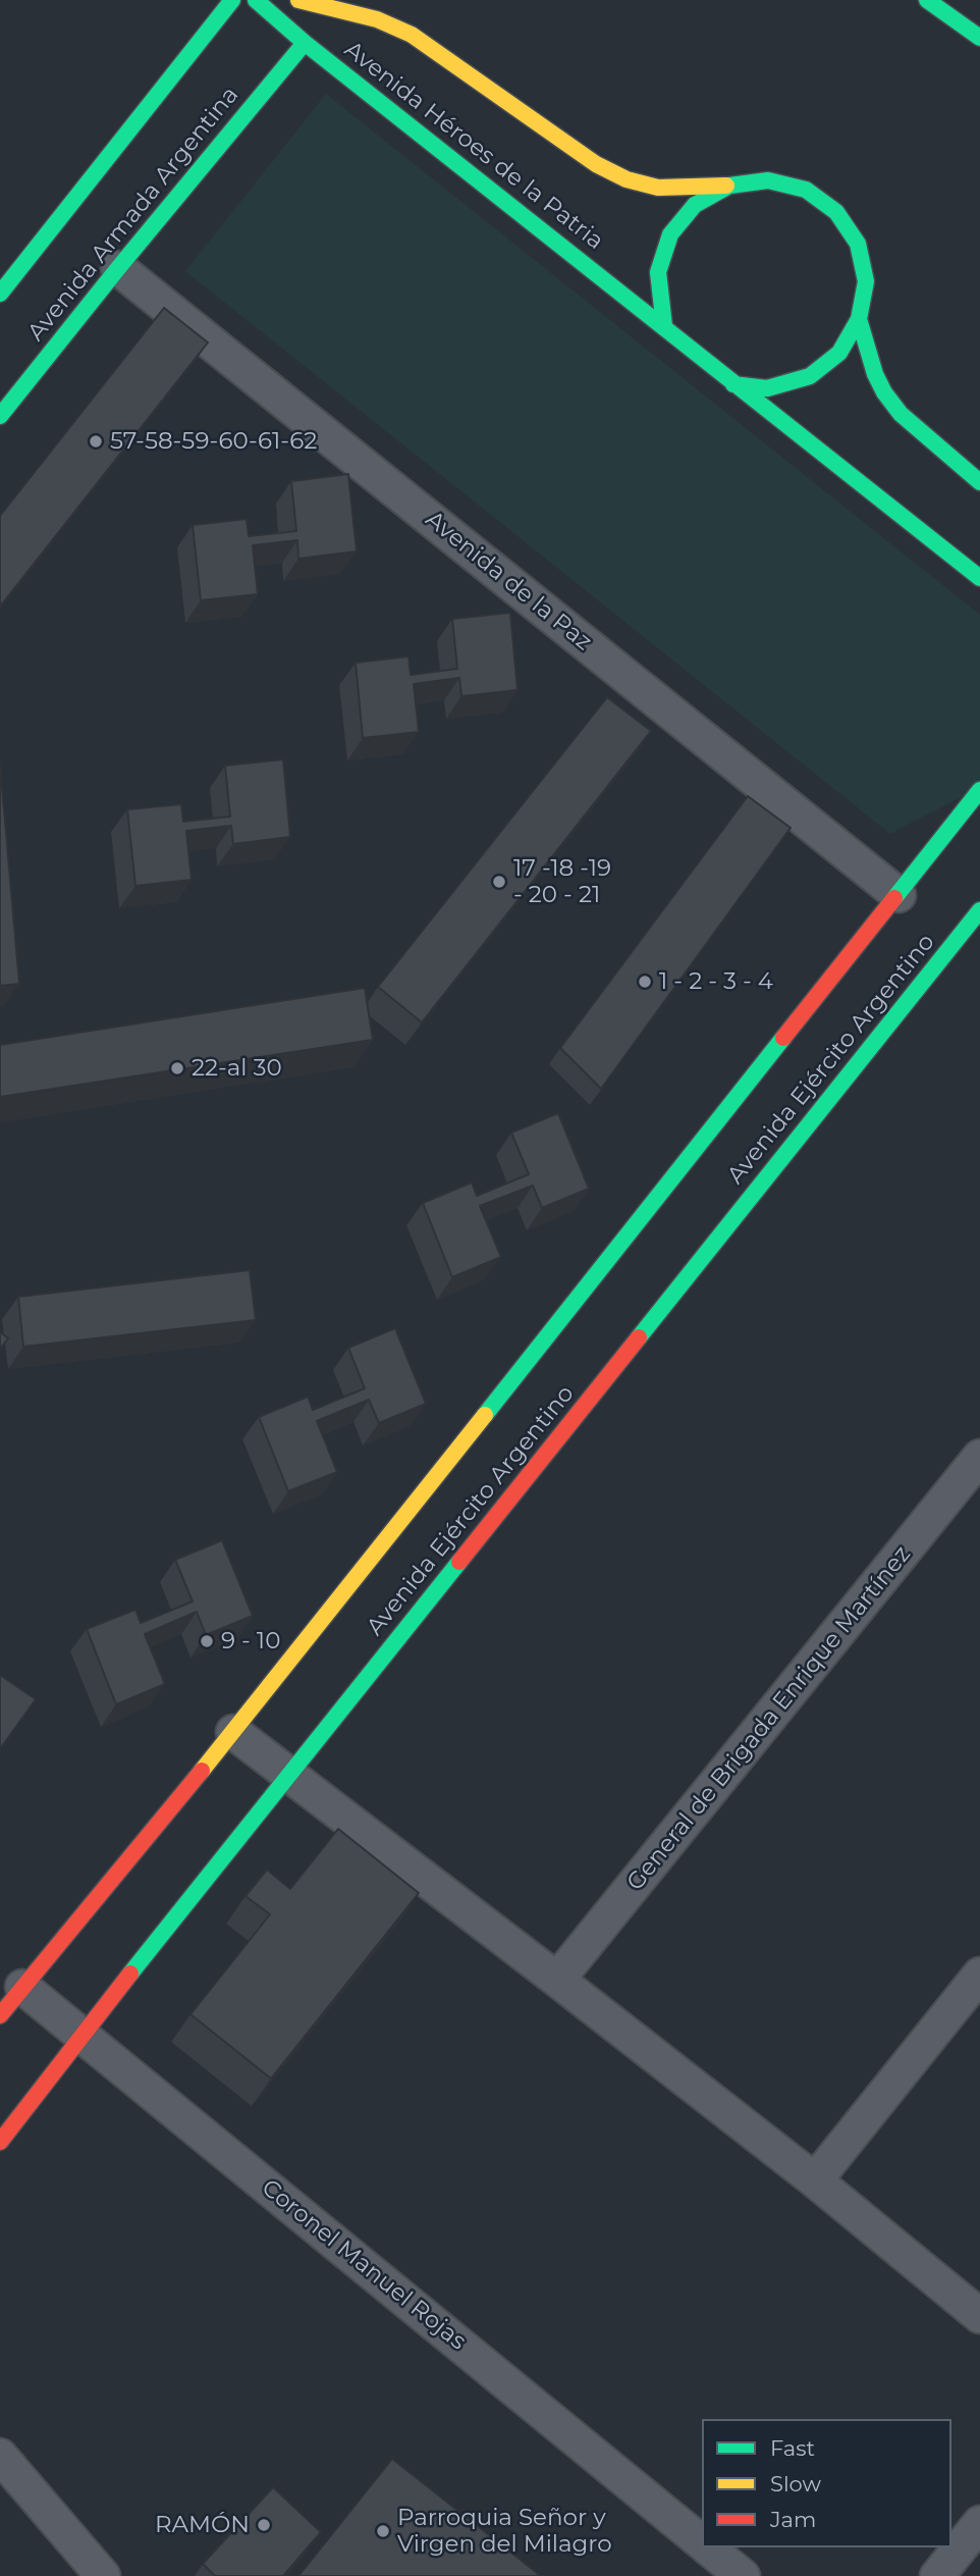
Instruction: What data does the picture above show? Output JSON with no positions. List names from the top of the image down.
{
  "streets": {
    "street": [
      "Avenida Héroes de la Patria",
      "Avenida Armada Argentina",
      "Avenida de la Paz",
      "Avenida Ejército Argentino",
      "General de Brigada Enrique Martínez",
      "Coronel Manuel Rojas"
    ]
  },
  "crossings": [
    ["Avenida Héroes de la Patria", "Avenida Armada Argentina"],
    ["Avenida Armada Argentina", "Avenida de la Paz"],
    ["Avenida de la Paz", "Avenida Ejército Argentino"],
    ["Avenida Ejército Argentino", "Coronel Manuel Rojas"]
  ],
  "places": [
    "57-58-59-60-61-62",
    "17 -18 -19 - 20 - 21",
    "1 - 2 - 3 - 4",
    "22-al 30",
    "9 - 10",
    "RAMÓN",
    "Parroquia Señor y Virgen del Milagro"
  ],
  "legend": ["Fast", "Slow", "Jam"]
}
